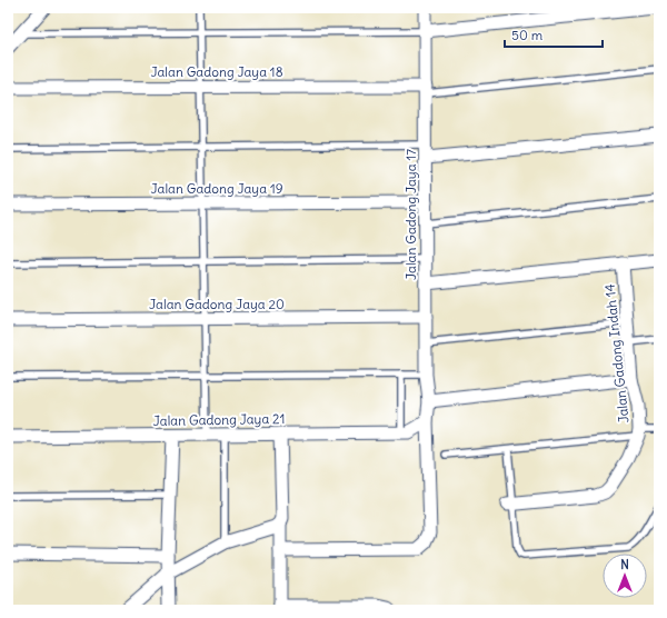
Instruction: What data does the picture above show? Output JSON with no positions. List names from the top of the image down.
{
  "streets": {
    "street": [
      "Jalan Gadong Jaya 18",
      "Jalan Gadong Jaya 19",
      "Jalan Gadong Jaya 17",
      "Jalan Gadong Jaya 20",
      "Jalan Gadong Indah 14",
      "Jalan Gadong Jaya 21"
    ]
  },
  "crossings": [
    ["Jalan Gadong Jaya 18", "Jalan Gadong Jaya 17"],
    ["Jalan Gadong Jaya 19", "Jalan Gadong Jaya 17"],
    ["Jalan Gadong Jaya 17", "Jalan Gadong Jaya 20"],
    ["Jalan Gadong Jaya 17", "Jalan Gadong Jaya 21"]
  ],
  "scale_bar": "50 m",
  "north": "top"
}
